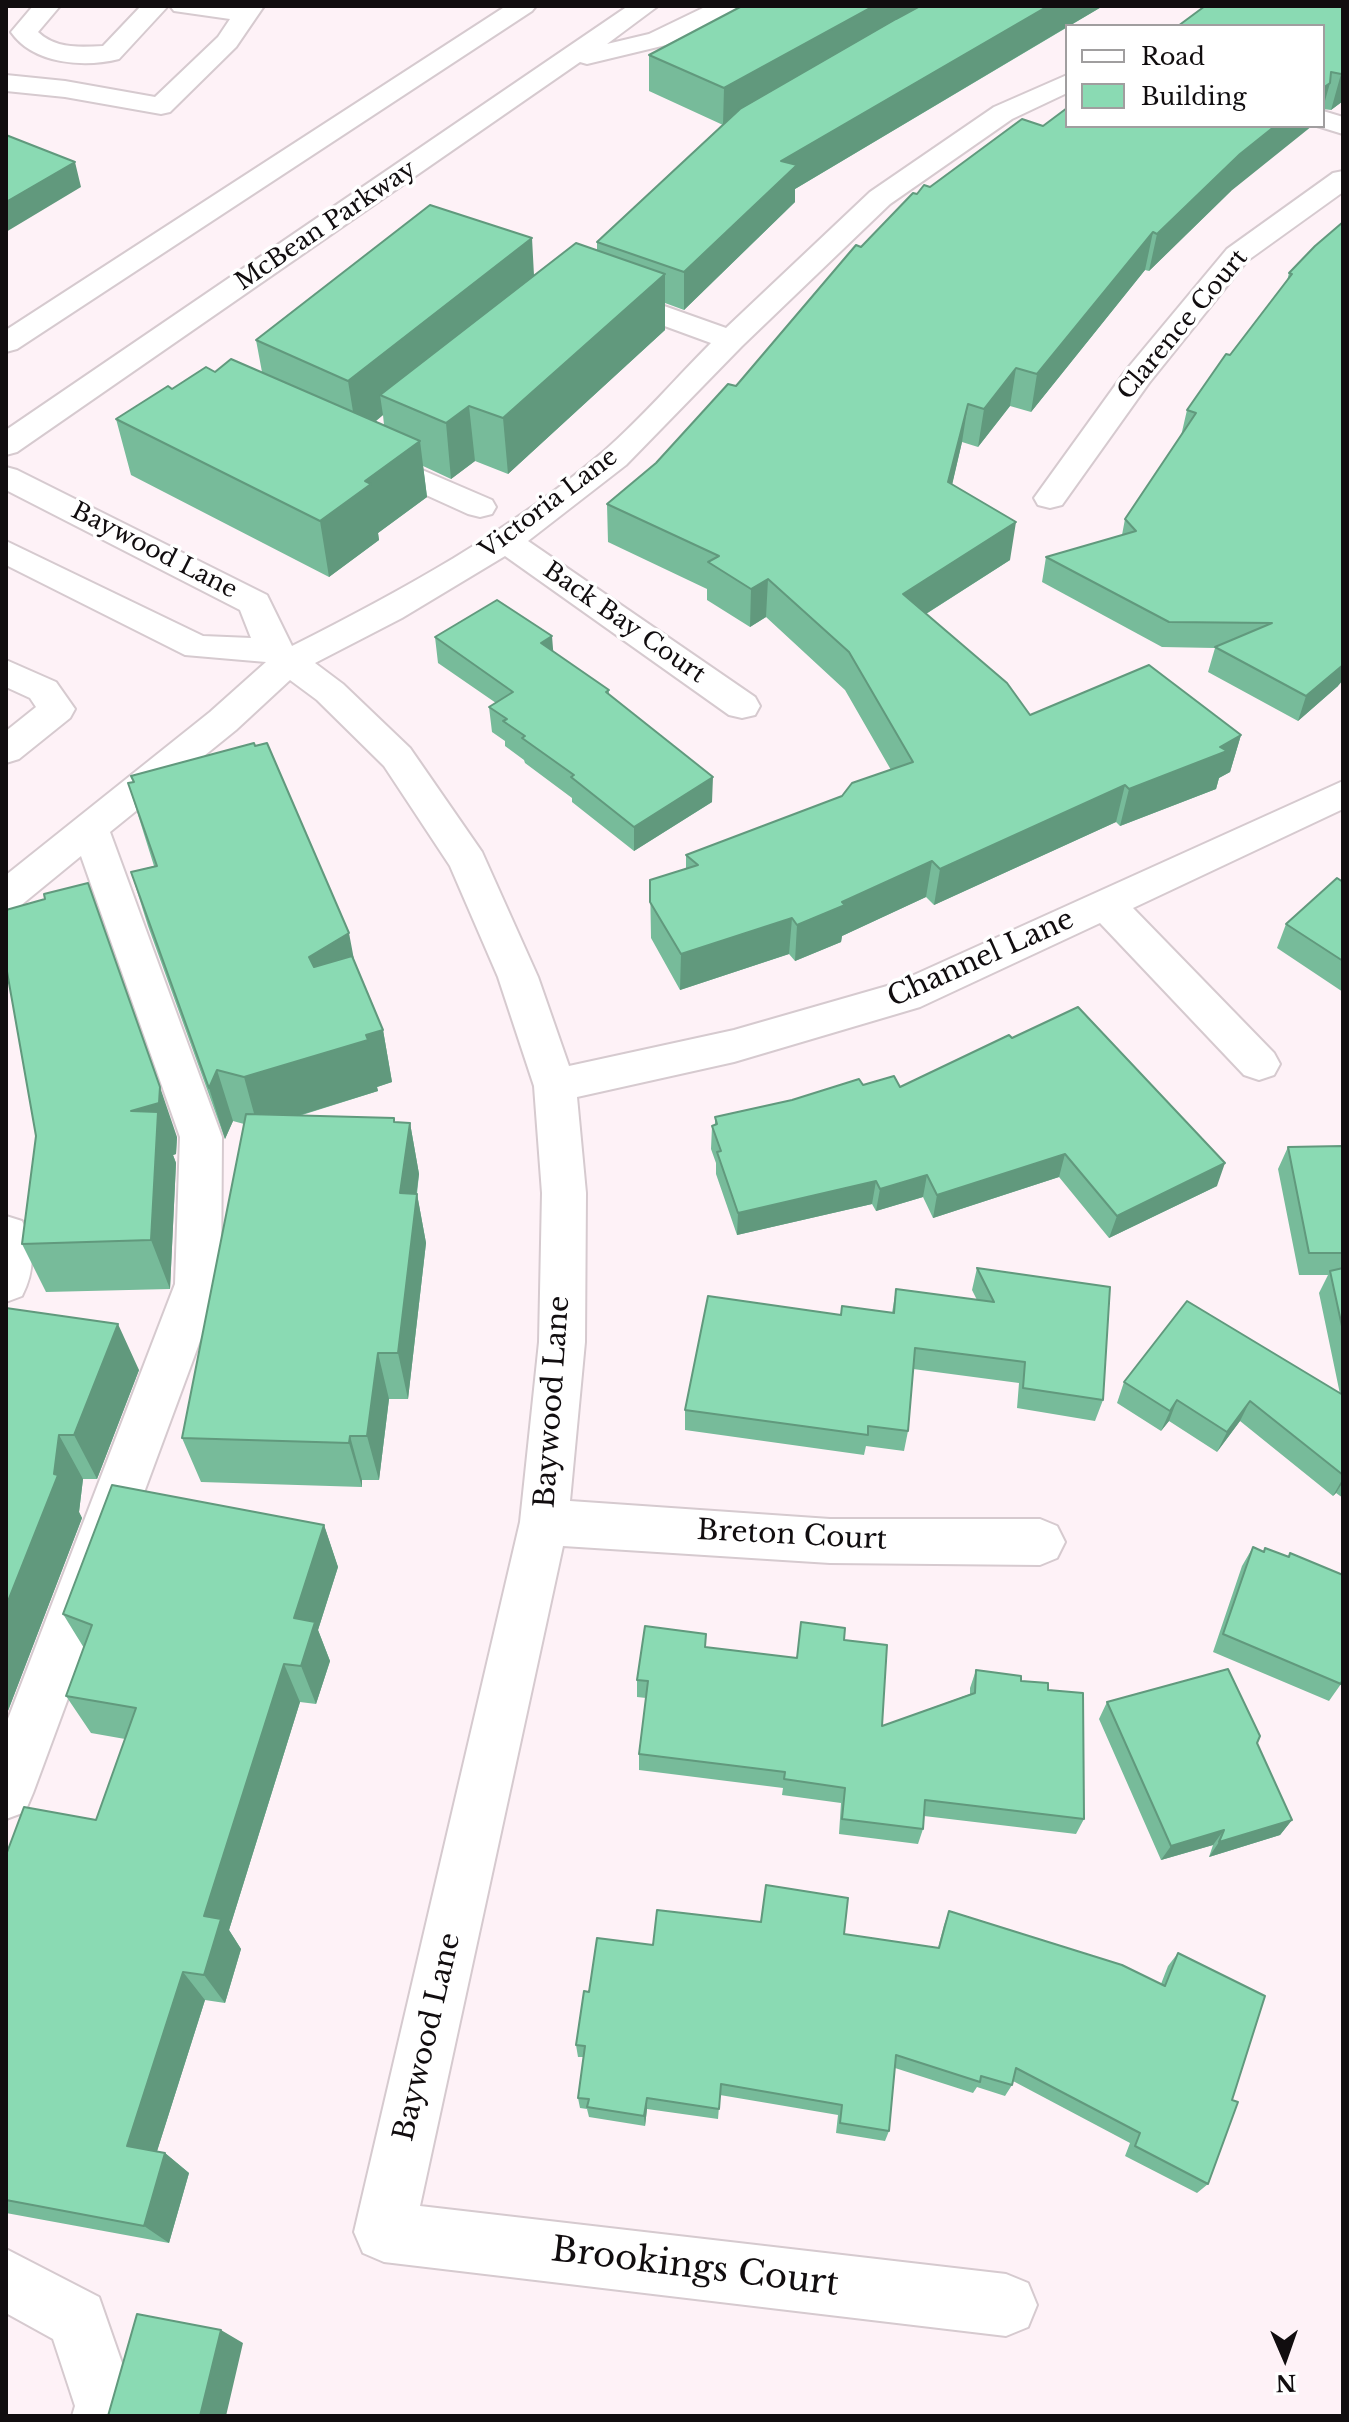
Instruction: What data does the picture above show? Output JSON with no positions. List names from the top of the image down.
{
  "streets": {
    "street": [
      "McBean Parkway",
      "Clarence Court",
      "Victoria Lane",
      "Baywood Lane",
      "Back Bay Court",
      "Channel Lane",
      "Breton Court",
      "Brookings Court"
    ]
  },
  "crossings": [
    ["Victoria Lane", "Baywood Lane"],
    ["Victoria Lane", "Back Bay Court"],
    ["Baywood Lane", "Channel Lane"],
    ["Baywood Lane", "Breton Court"],
    ["Baywood Lane", "Brookings Court"]
  ],
  "legend": ["Road", "Building"],
  "north": "bottom"
}
